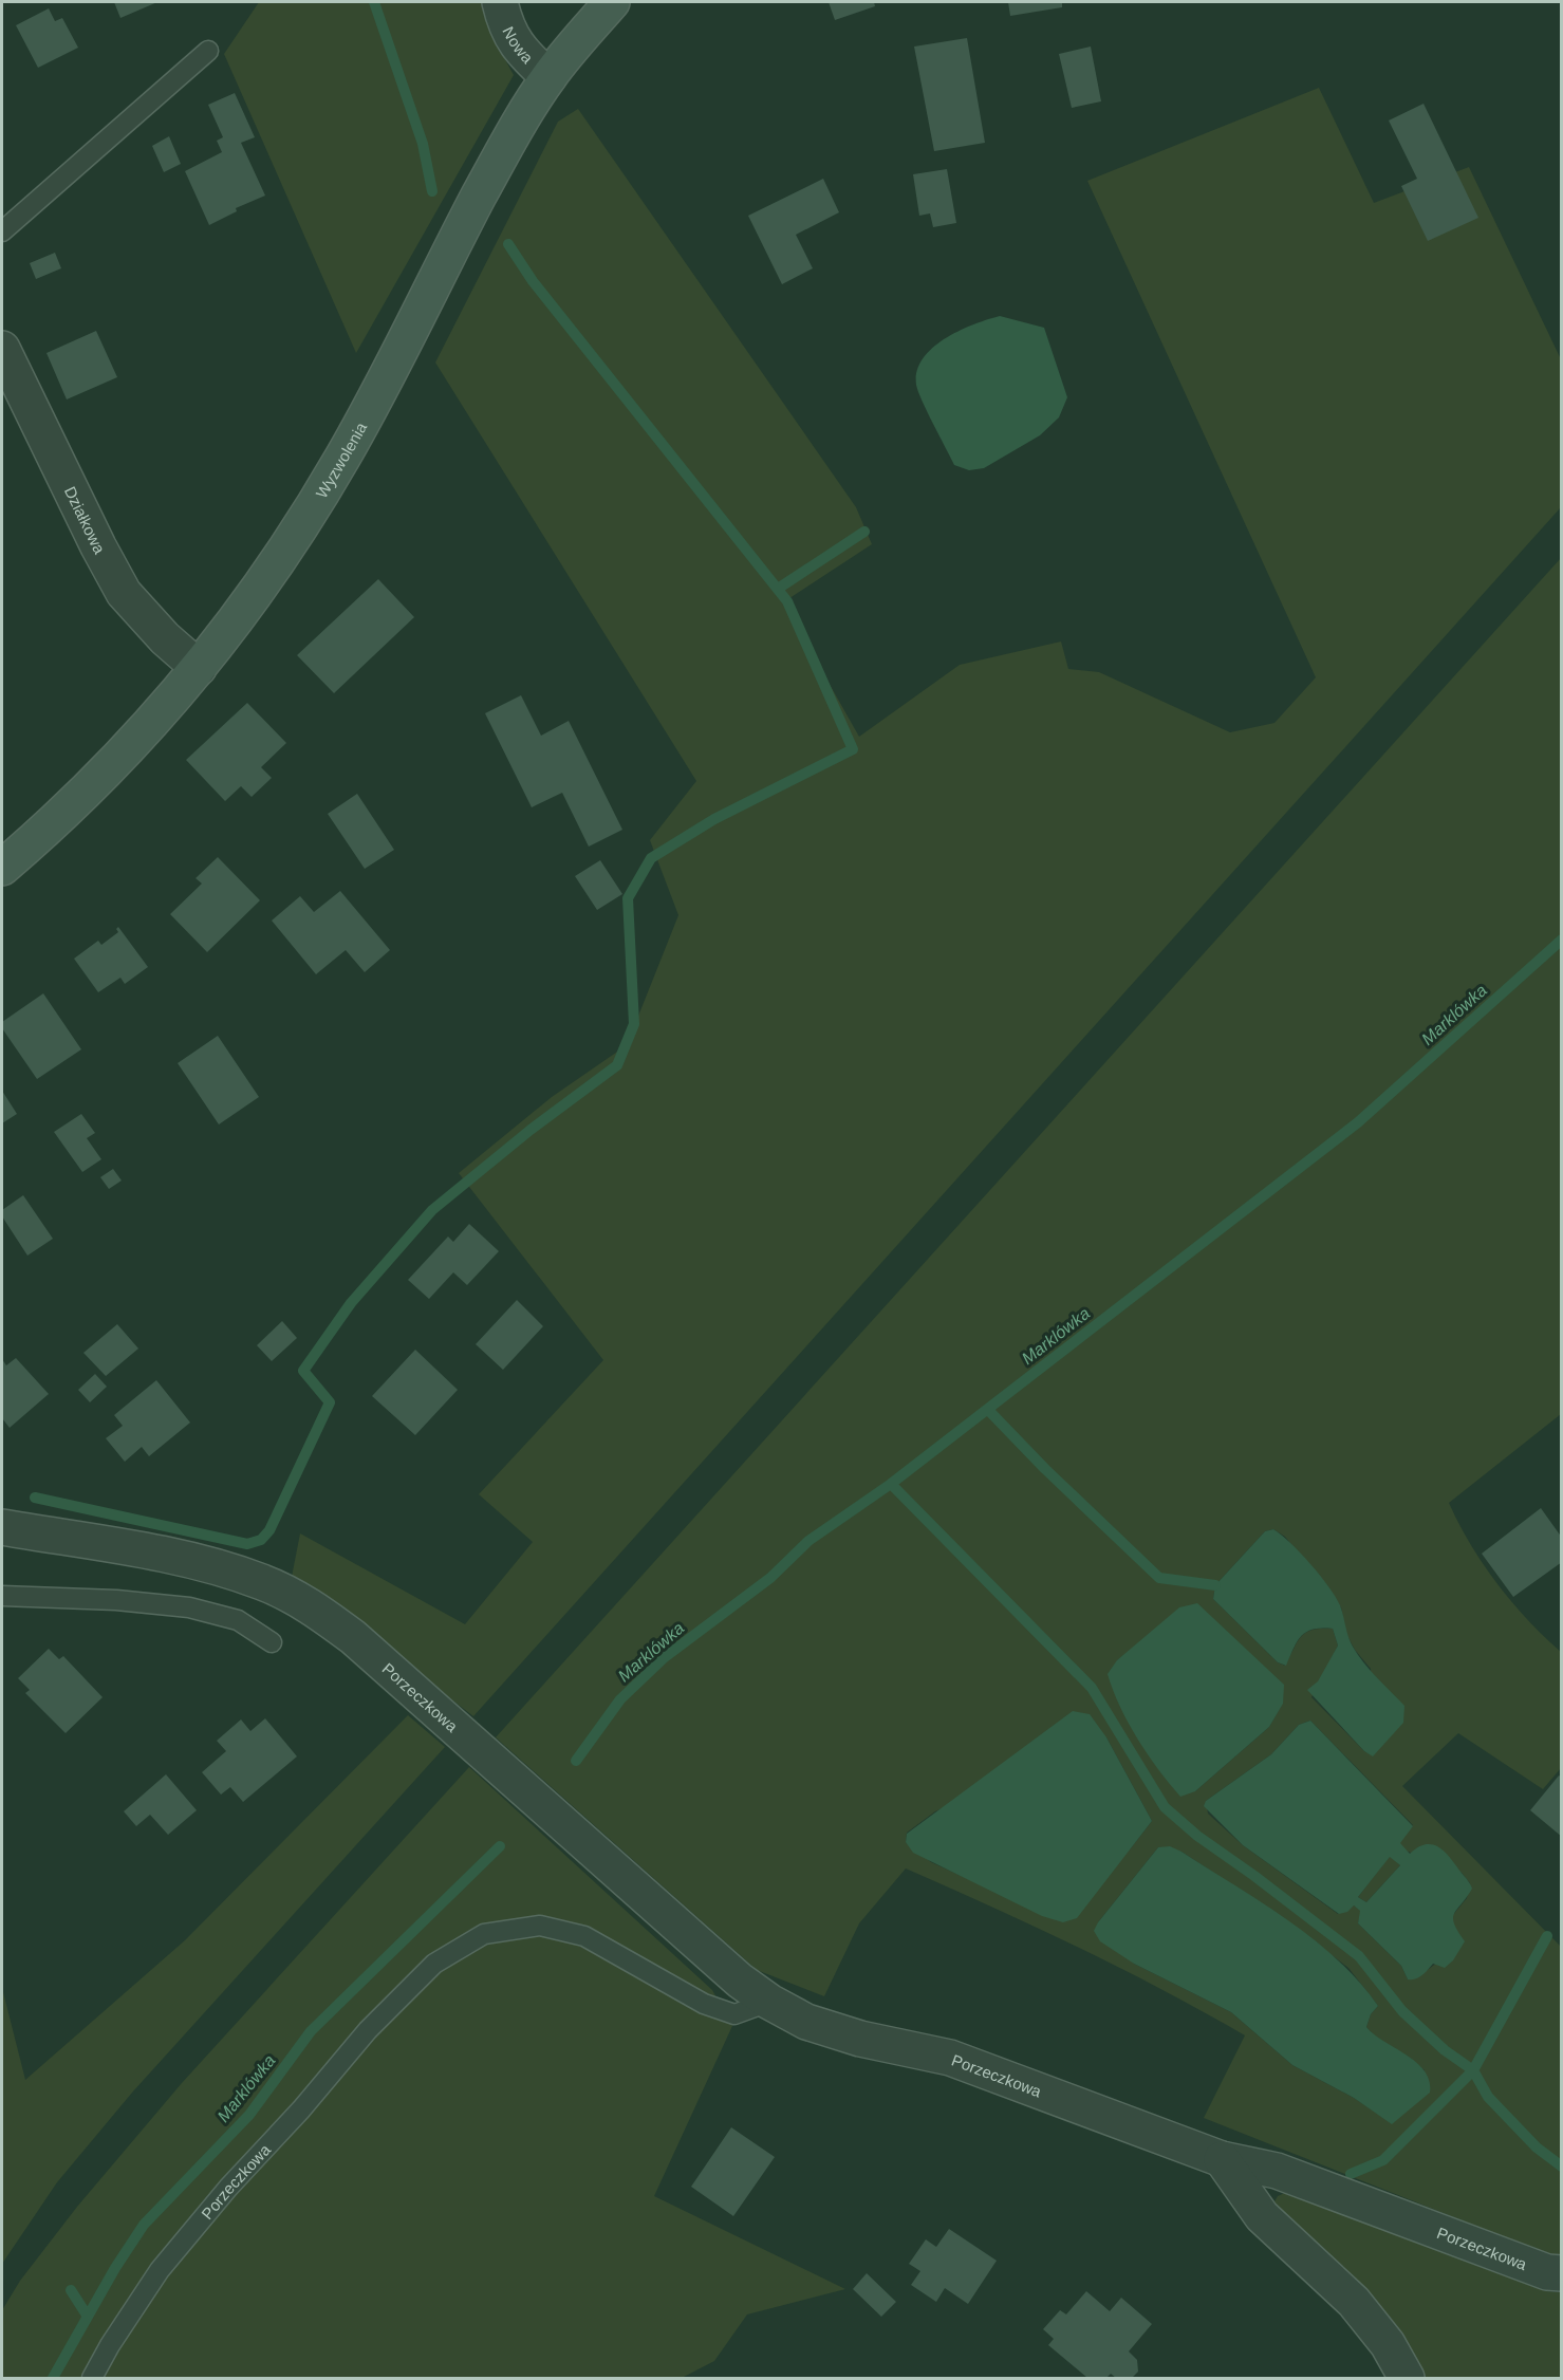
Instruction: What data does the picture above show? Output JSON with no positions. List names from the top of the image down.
{
  "streets": {
    "main road": ["Wyzwolenia"],
    "street": ["Nowa", "Działkowa", "Porzeczkowa"]
  },
  "crossings": [
    ["Nowa", "Wyzwolenia"],
    ["Wyzwolenia", "Działkowa"]
  ],
  "water": ["Marklówka"]
}
